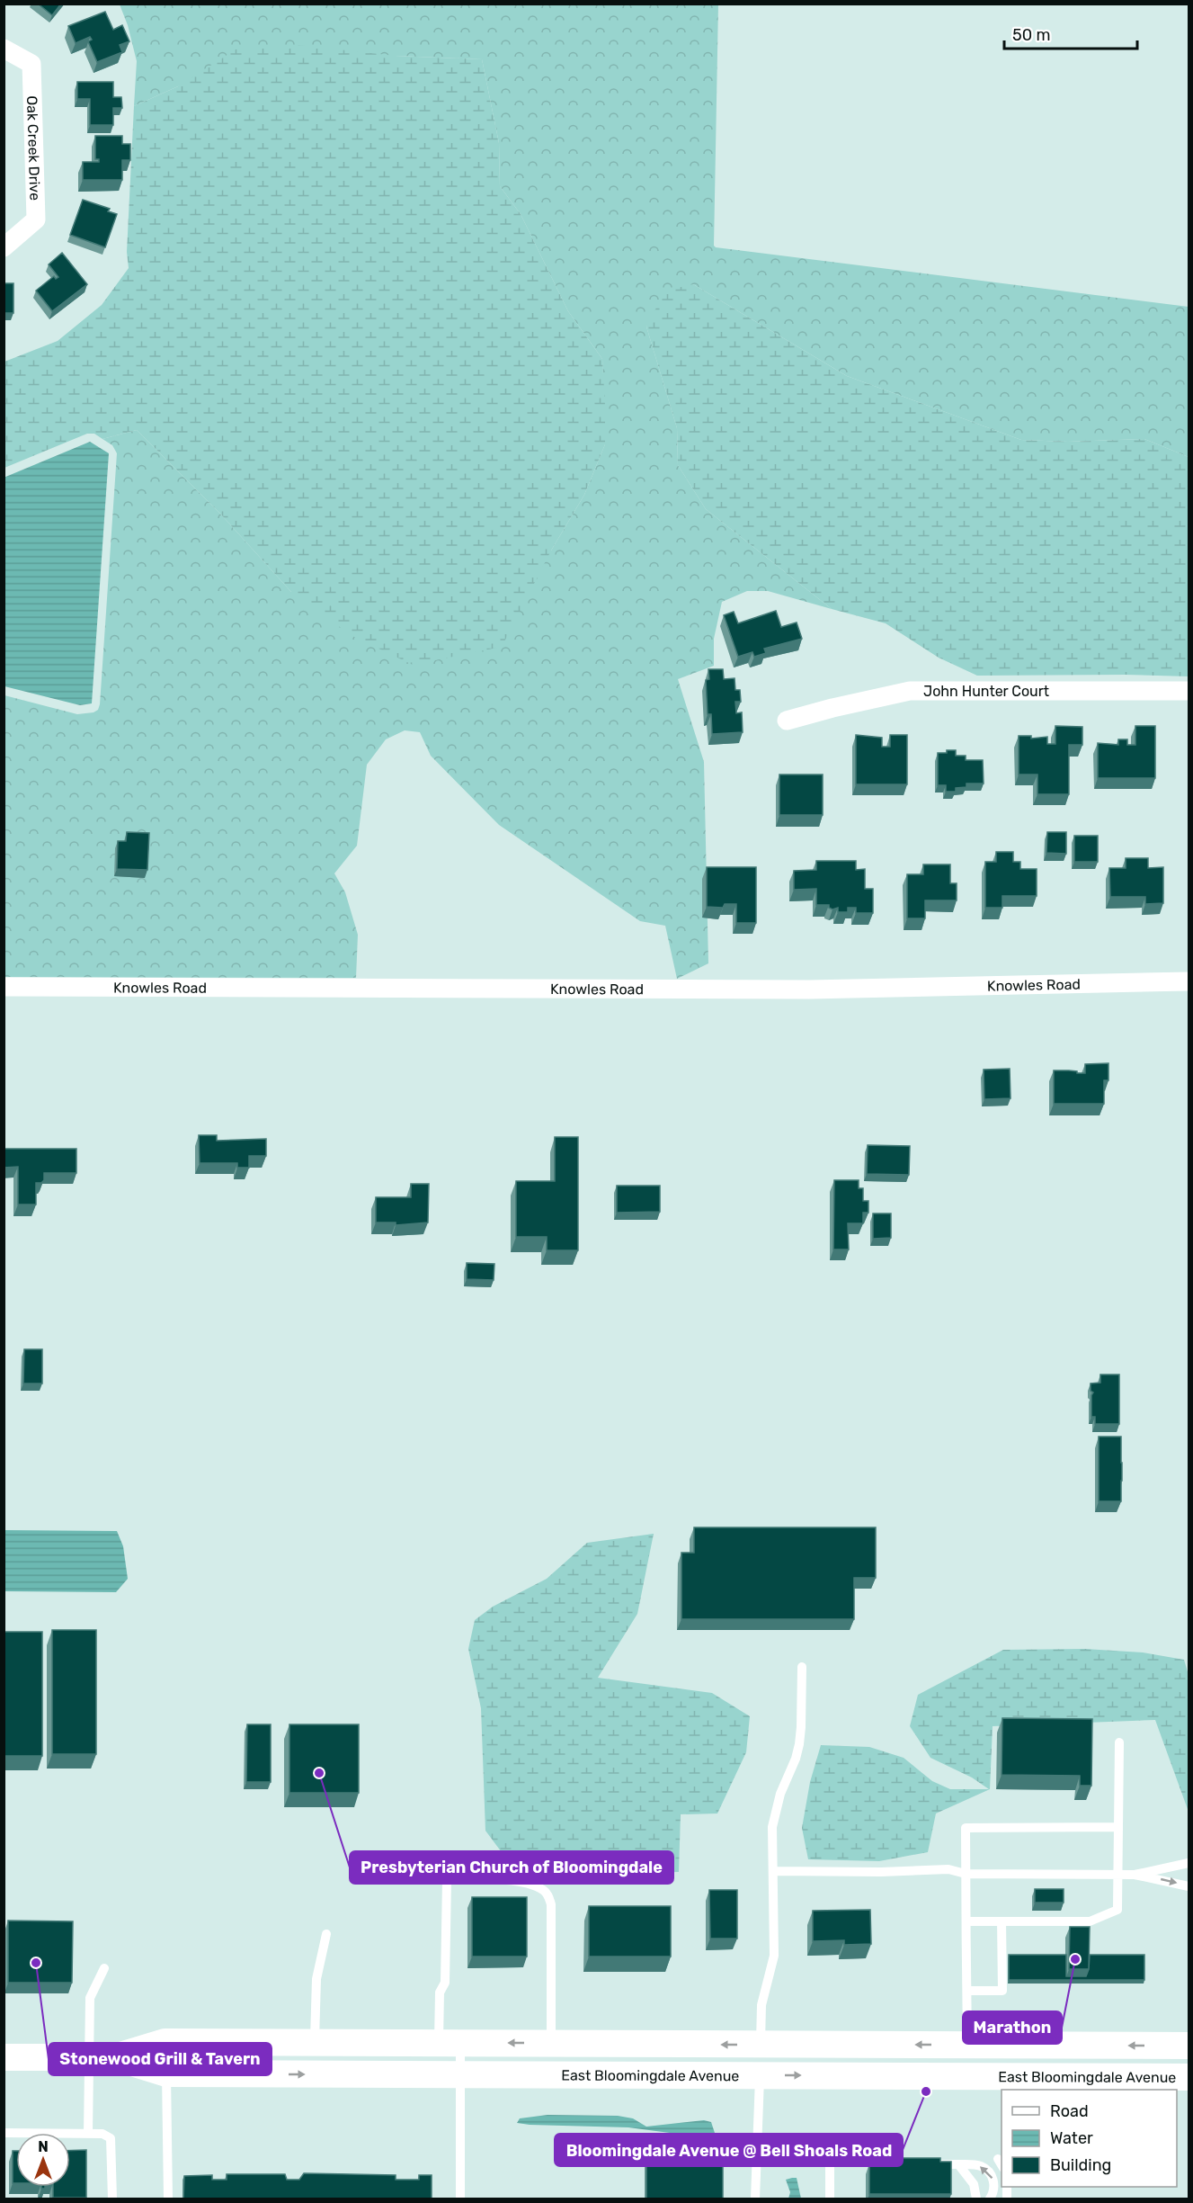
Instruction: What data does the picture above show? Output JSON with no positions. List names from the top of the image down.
{
  "streets": {
    "main road": ["East Bloomingdale Avenue"],
    "street": ["Oak Creek Drive", "John Hunter Court", "Knowles Road"]
  },
  "places": [
    "Presbyterian Church of Bloomingdale",
    "Marathon",
    "Stonewood Grill & Tavern",
    "Bloomingdale Avenue @ Bell Shoals Road"
  ],
  "legend": ["Road", "Water", "Building"],
  "scale_bar": "50 m",
  "north": "top"
}
